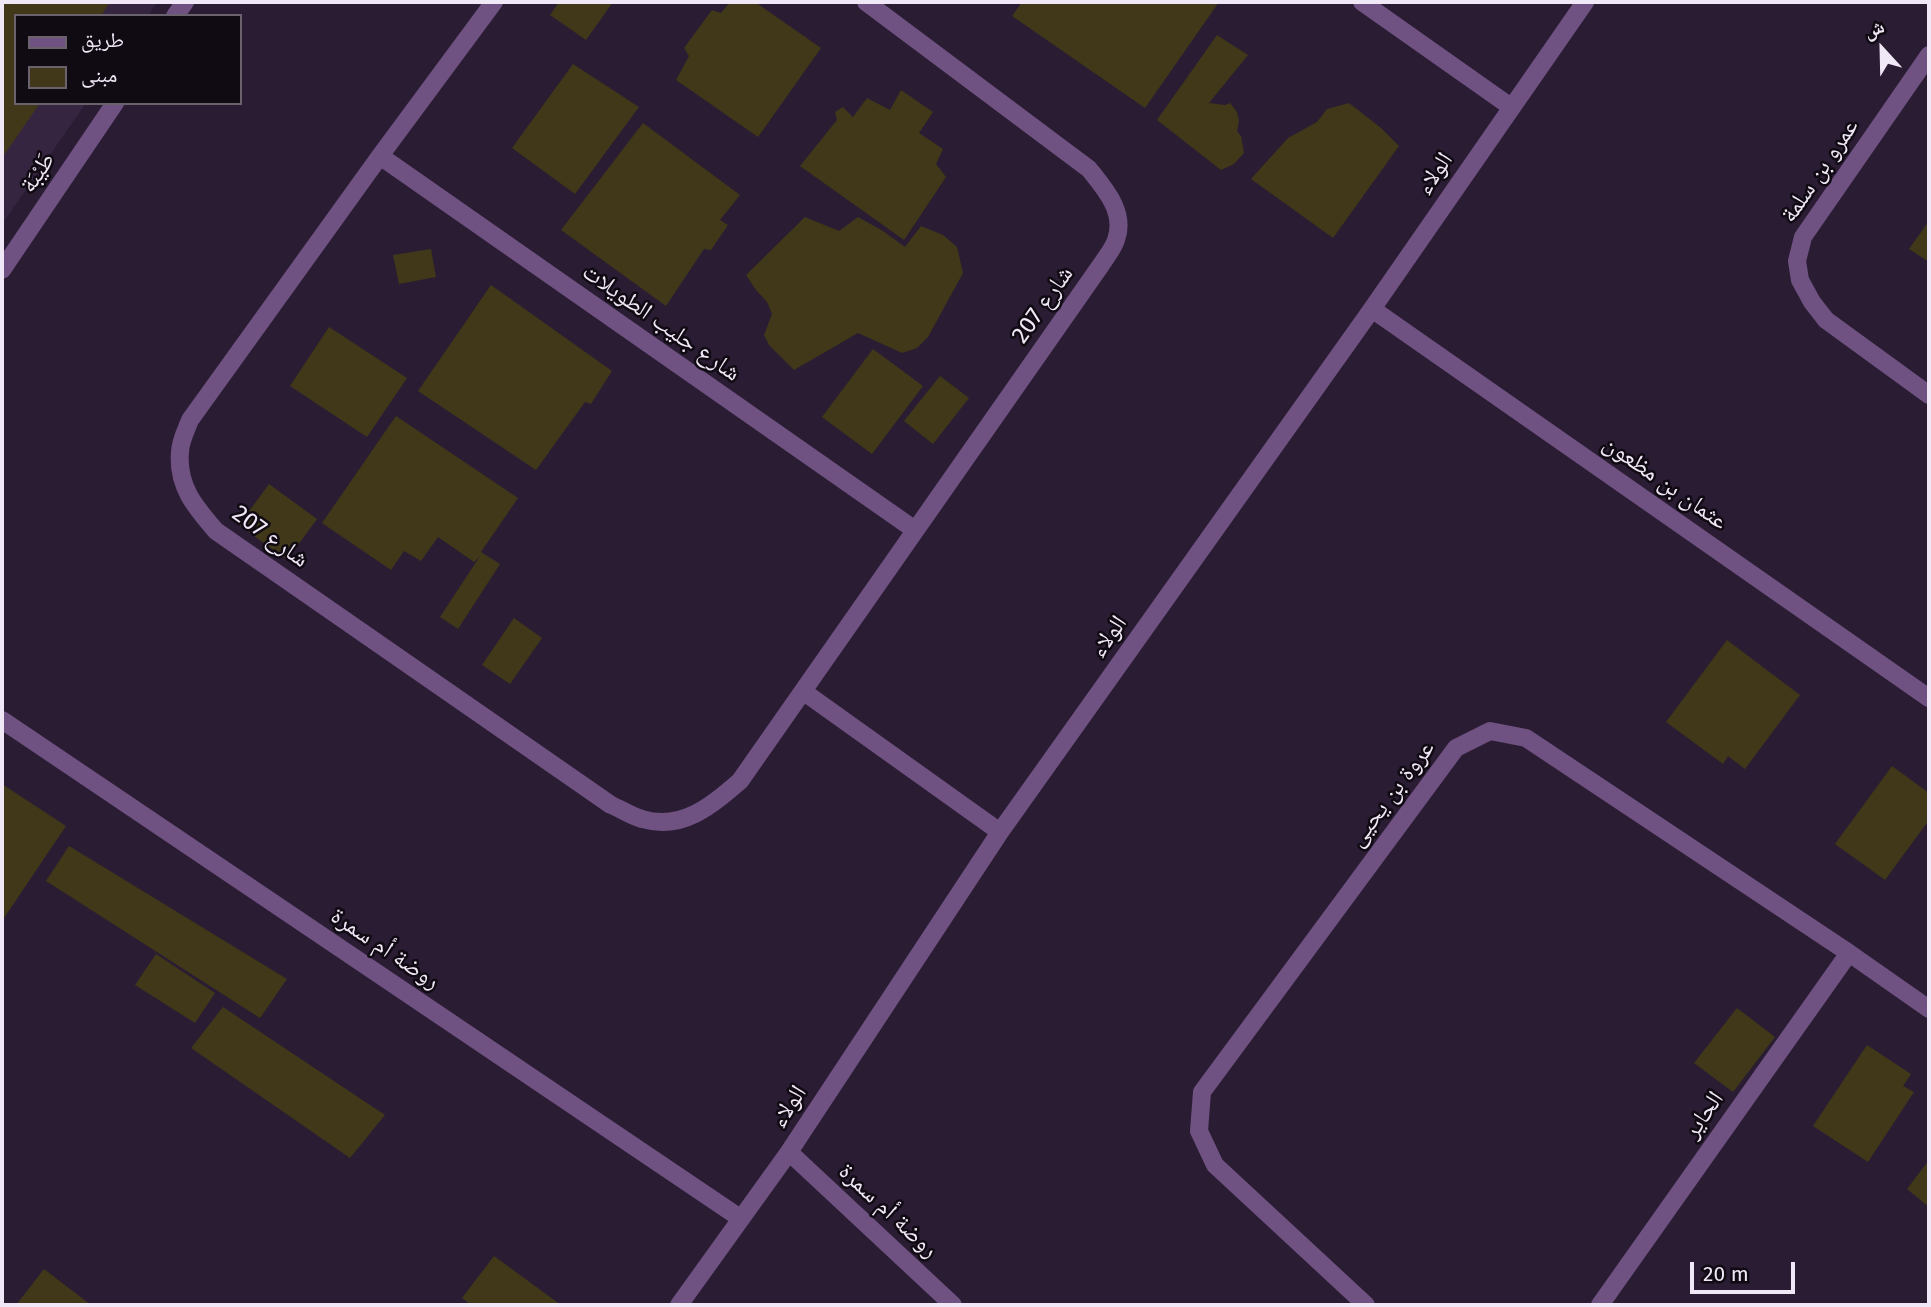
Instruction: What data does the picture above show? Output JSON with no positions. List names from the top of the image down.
{
  "streets": {
    "street": [
      "عمرو بن سلمة",
      "طَيْبَة",
      "الولاء",
      "شارع 207",
      "شارع جليب الطويلات",
      "عثمان بن مظعون",
      "عروة بن يحيى",
      "روضة أم سمرة",
      "الحاير"
    ]
  },
  "crossings": [
    ["الولاء", "عثمان بن مظعون"],
    ["الولاء", "روضة أم سمرة"],
    ["شارع 207", "شارع جليب الطويلات"],
    ["عروة بن يحيى", "الحاير"]
  ],
  "legend": ["طريق", "مبنى"],
  "scale_bar": "20 m",
  "north": "top"
}
